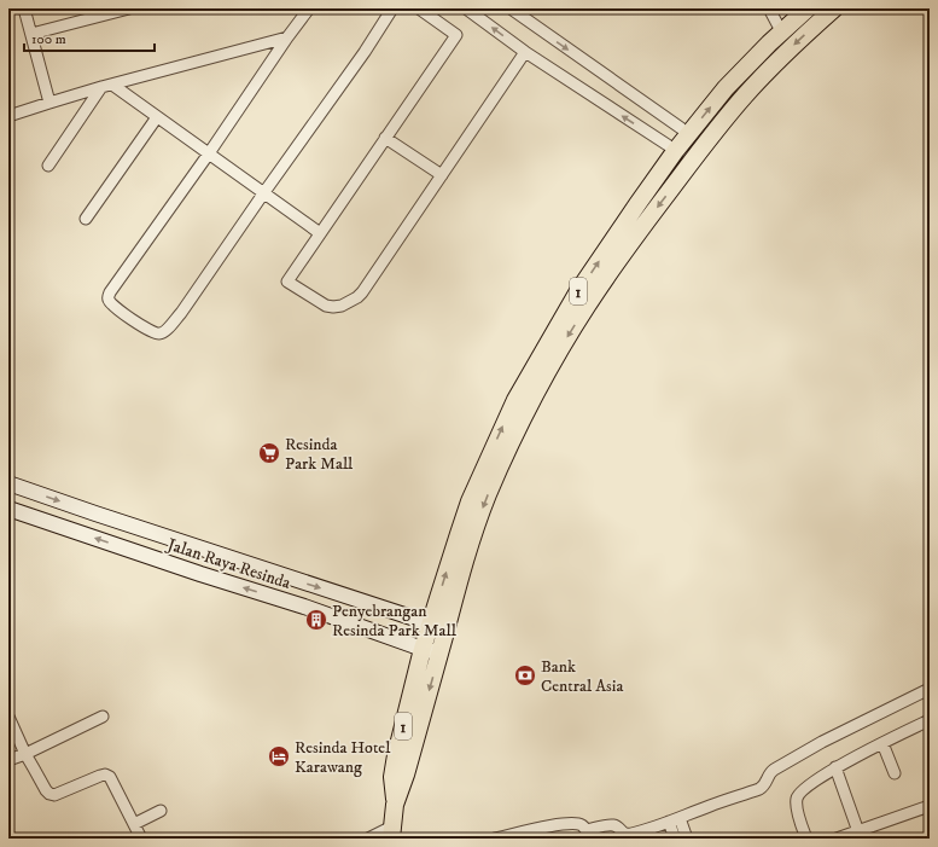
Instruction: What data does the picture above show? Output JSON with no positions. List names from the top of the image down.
{
  "streets": {
    "main road": ["1"],
    "street": ["Jalan Raya Resinda"]
  },
  "crossings": [
    ["1", "Jalan Raya Resinda"]
  ],
  "places": {
    "supermarket": ["Resinda Park Mall"],
    "building": ["Penyebrangan Resinda Park Mall"],
    "bank": ["Bank Central Asia"],
    "hotel": ["Resinda Hotel Karawang"]
  },
  "scale_bar": "100 m"
}
